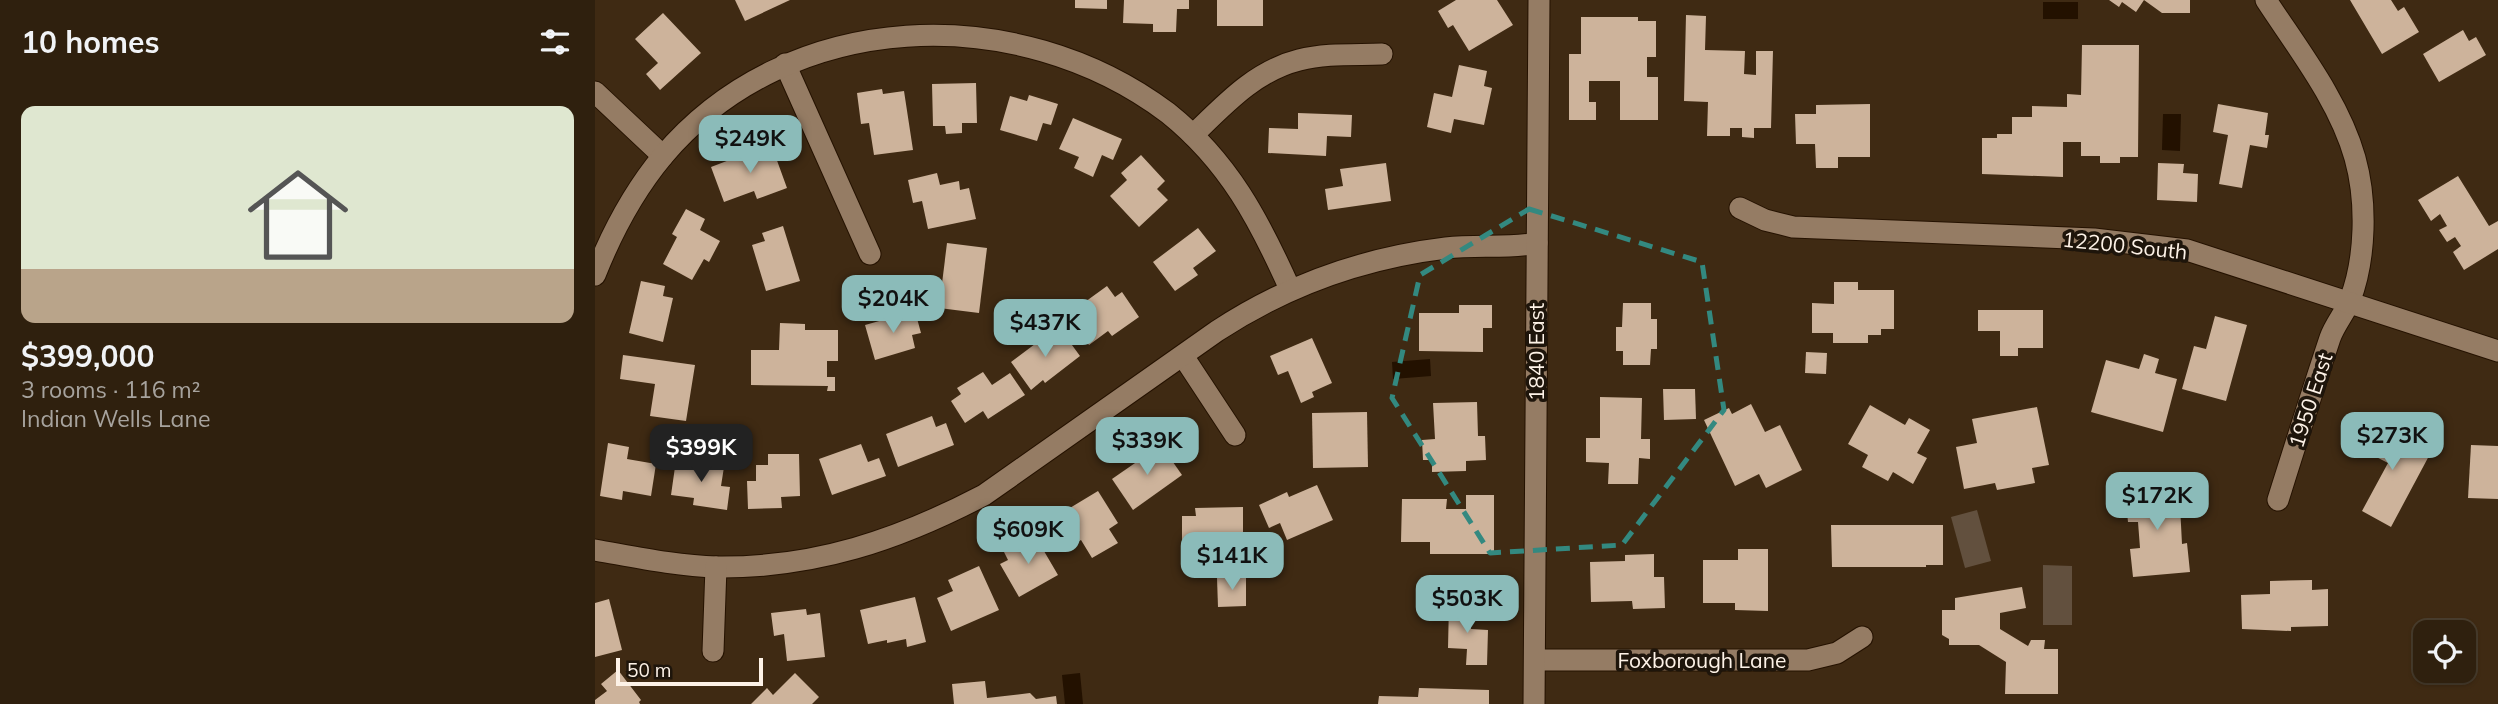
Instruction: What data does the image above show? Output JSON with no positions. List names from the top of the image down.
{
  "streets": {
    "street": [
      "12200 South",
      "1840 East",
      "1950 East",
      "Foxborough Lane"
    ]
  },
  "crossings": [
    ["12200 South", "1950 East"],
    ["1840 East", "Foxborough Lane"]
  ],
  "scale_bar": "50 m",
  "page": {
    "heading": "10 homes",
    "list": [
      {
        "name": "$399,000",
        "note": "3 rooms · 116 m² · Indian Wells Lane"
      }
    ],
    "price": [
      "$249K",
      "$204K",
      "$437K",
      "$273K",
      "$339K",
      "$399K",
      "$172K",
      "$609K",
      "$141K",
      "$503K"
    ],
    "scale": "50 m"
  }
}
